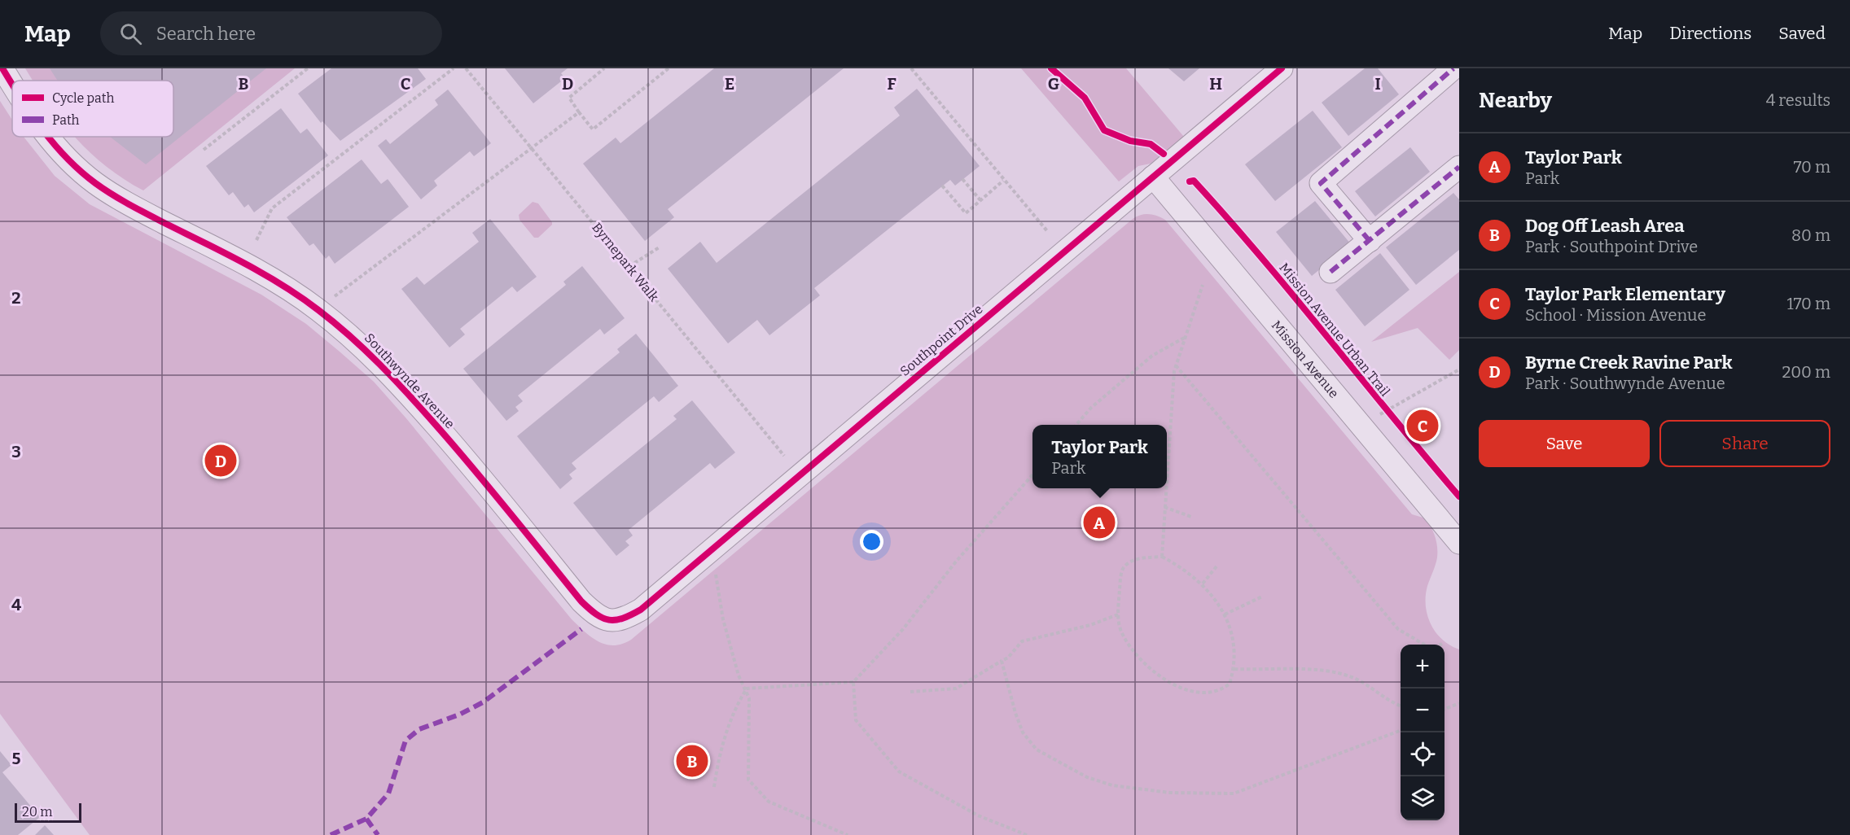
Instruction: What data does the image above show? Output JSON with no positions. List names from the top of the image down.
{
  "streets": {
    "street": ["Southpoint Drive", "Mission Avenue", "Southwynde Avenue"],
    "path": ["Byrnepark Walk"],
    "cycle path": ["Mission Avenue Urban Trail"]
  },
  "crossings": [
    ["Southpoint Drive", "Mission Avenue"],
    ["Southpoint Drive", "Southwynde Avenue"]
  ],
  "legend": ["Cycle path", "Path"],
  "scale_bar": "20 m",
  "page": {
    "header": "Map",
    "search": "Search here",
    "nav": ["Map", "Directions", "Saved"],
    "heading": ["Nearby", "4 results"],
    "list": [
      {
        "mark": "A",
        "name": "Taylor Park",
        "note": "Park",
        "value": "70 m"
      },
      {
        "mark": "B",
        "name": "Dog Off Leash Area",
        "note": "Park · Southpoint Drive",
        "value": "80 m"
      },
      {
        "mark": "C",
        "name": "Taylor Park Elementary",
        "note": "School · Mission Avenue",
        "value": "170 m"
      },
      {
        "mark": "D",
        "name": "Byrne Creek Ravine Park",
        "note": "Park · Southwynde Avenue",
        "value": "200 m"
      }
    ],
    "buttons": ["Save", "Share"],
    "pins": [
      "C",
      "D",
      "A",
      "B"
    ],
    "popup": ["Taylor Park", "Park"],
    "map_buttons": ["+", "−"],
    "scale": "20 m"
  },
  "grid": {
    "columns": [
      "B",
      "C",
      "D",
      "E",
      "F",
      "G",
      "H",
      "I"
    ],
    "rows": [
      "2",
      "3",
      "4",
      "5"
    ]
  }
}
